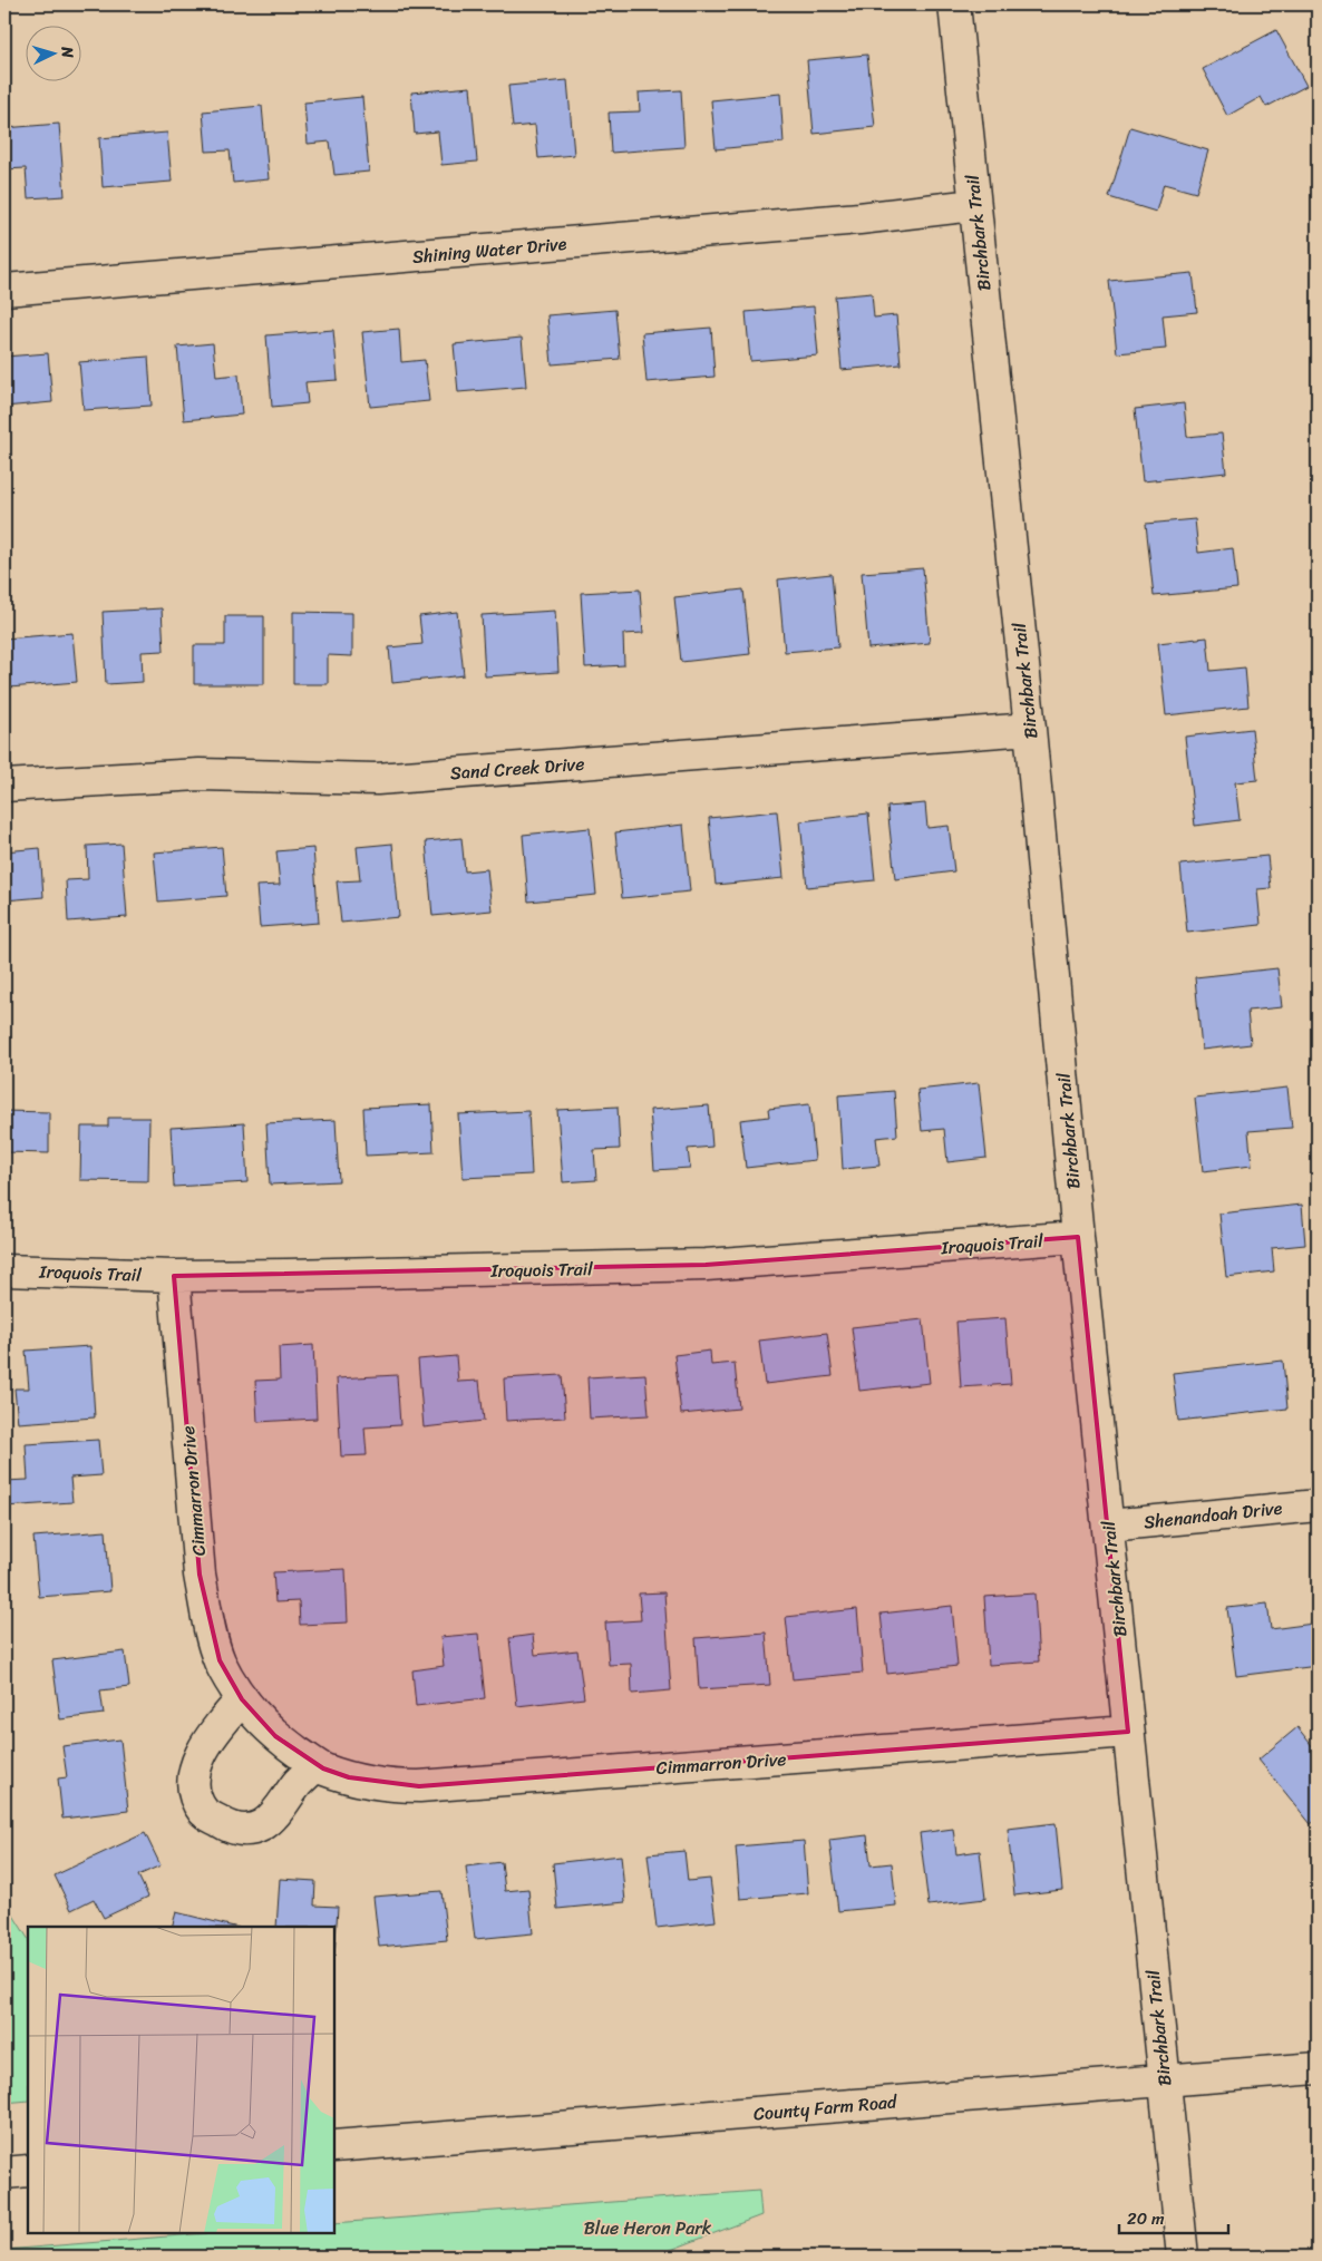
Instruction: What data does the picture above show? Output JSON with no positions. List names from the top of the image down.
{
  "streets": {
    "street": [
      "Birchbark Trail",
      "Shining Water Drive",
      "Sand Creek Drive",
      "Iroquois Trail",
      "Cimmarron Drive",
      "Shenandoah Drive",
      "County Farm Road"
    ]
  },
  "crossings": [
    ["Birchbark Trail", "Shining Water Drive"],
    ["Birchbark Trail", "Sand Creek Drive"],
    ["Birchbark Trail", "Iroquois Trail"],
    ["Birchbark Trail", "Cimmarron Drive"],
    ["Birchbark Trail", "Shenandoah Drive"],
    ["Birchbark Trail", "County Farm Road"],
    ["Iroquois Trail", "Cimmarron Drive"]
  ],
  "parks": ["Blue Heron Park"],
  "scale_bar": "20 m",
  "north": "right"
}
